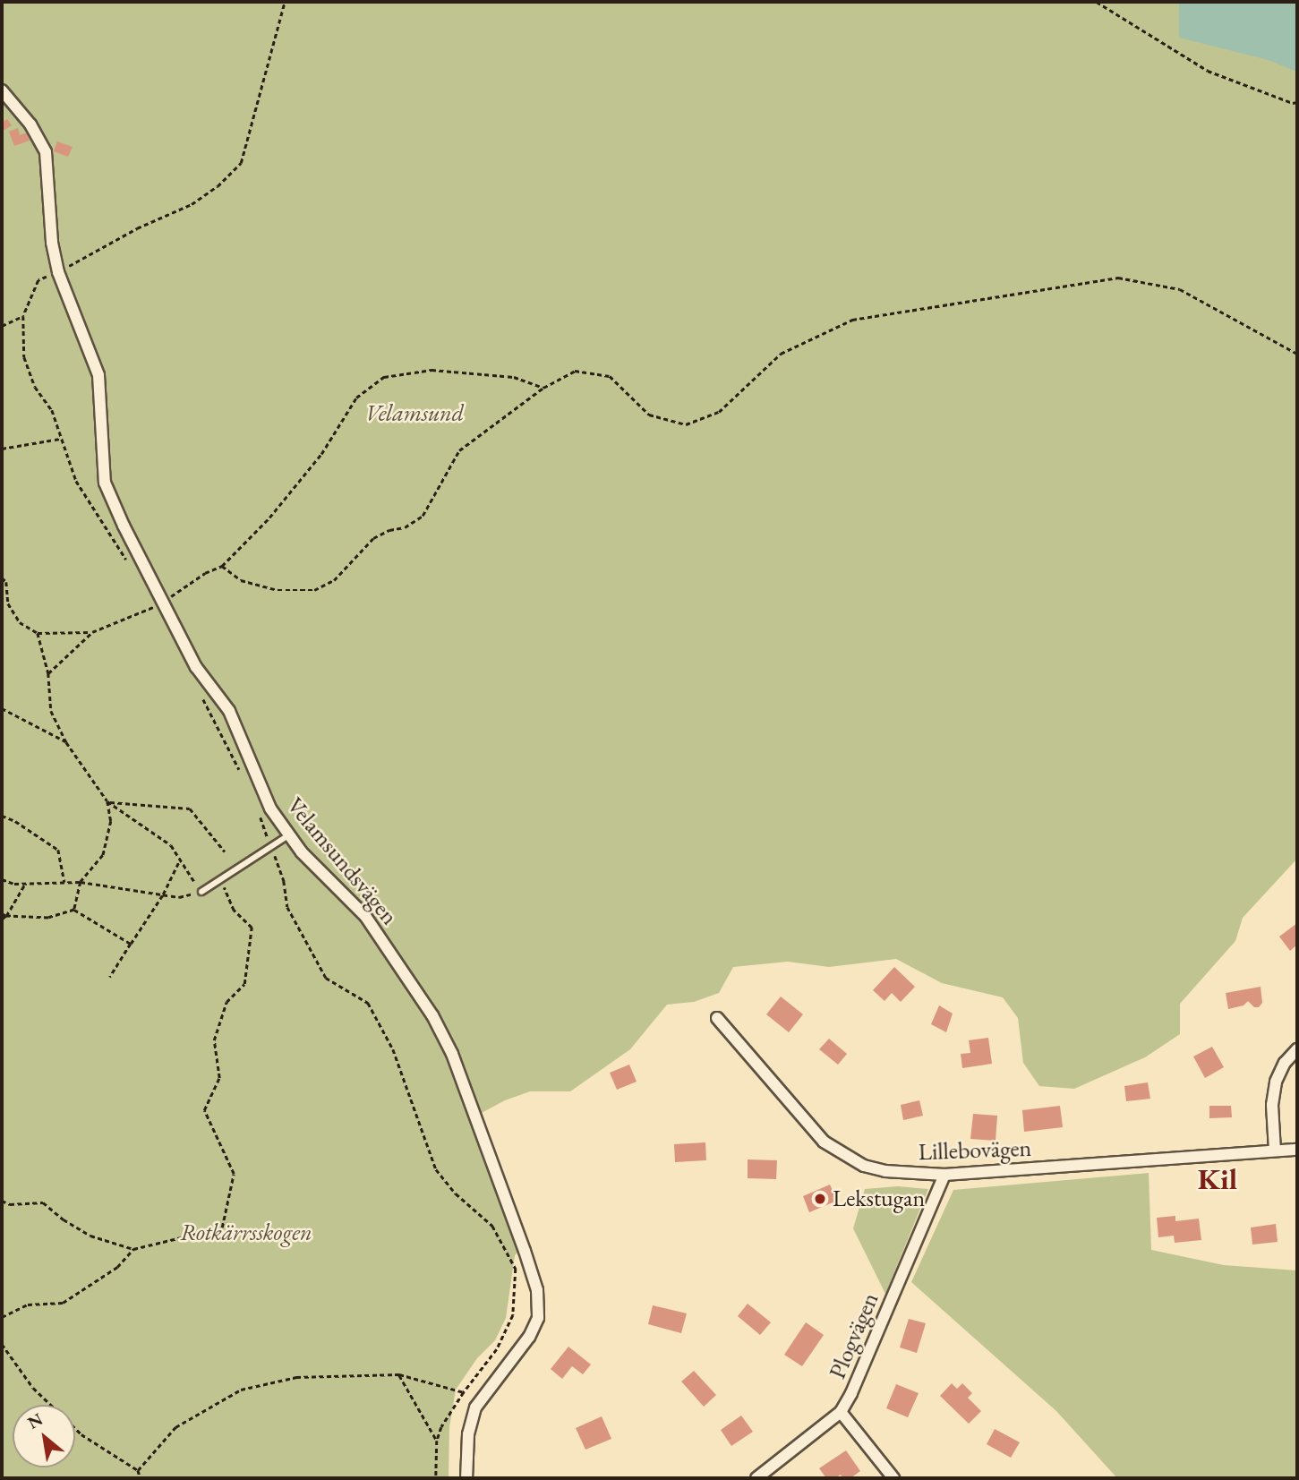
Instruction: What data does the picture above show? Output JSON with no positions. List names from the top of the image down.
{
  "streets": {
    "street": ["Velamsundsvägen", "Lillebovägen", "Plogvägen"]
  },
  "crossings": [
    ["Lillebovägen", "Plogvägen"]
  ],
  "districts": ["Kil"],
  "parks": ["Velamsund", "Rotkärrsskogen"],
  "places": ["Lekstugan"],
  "north": "top left"
}
